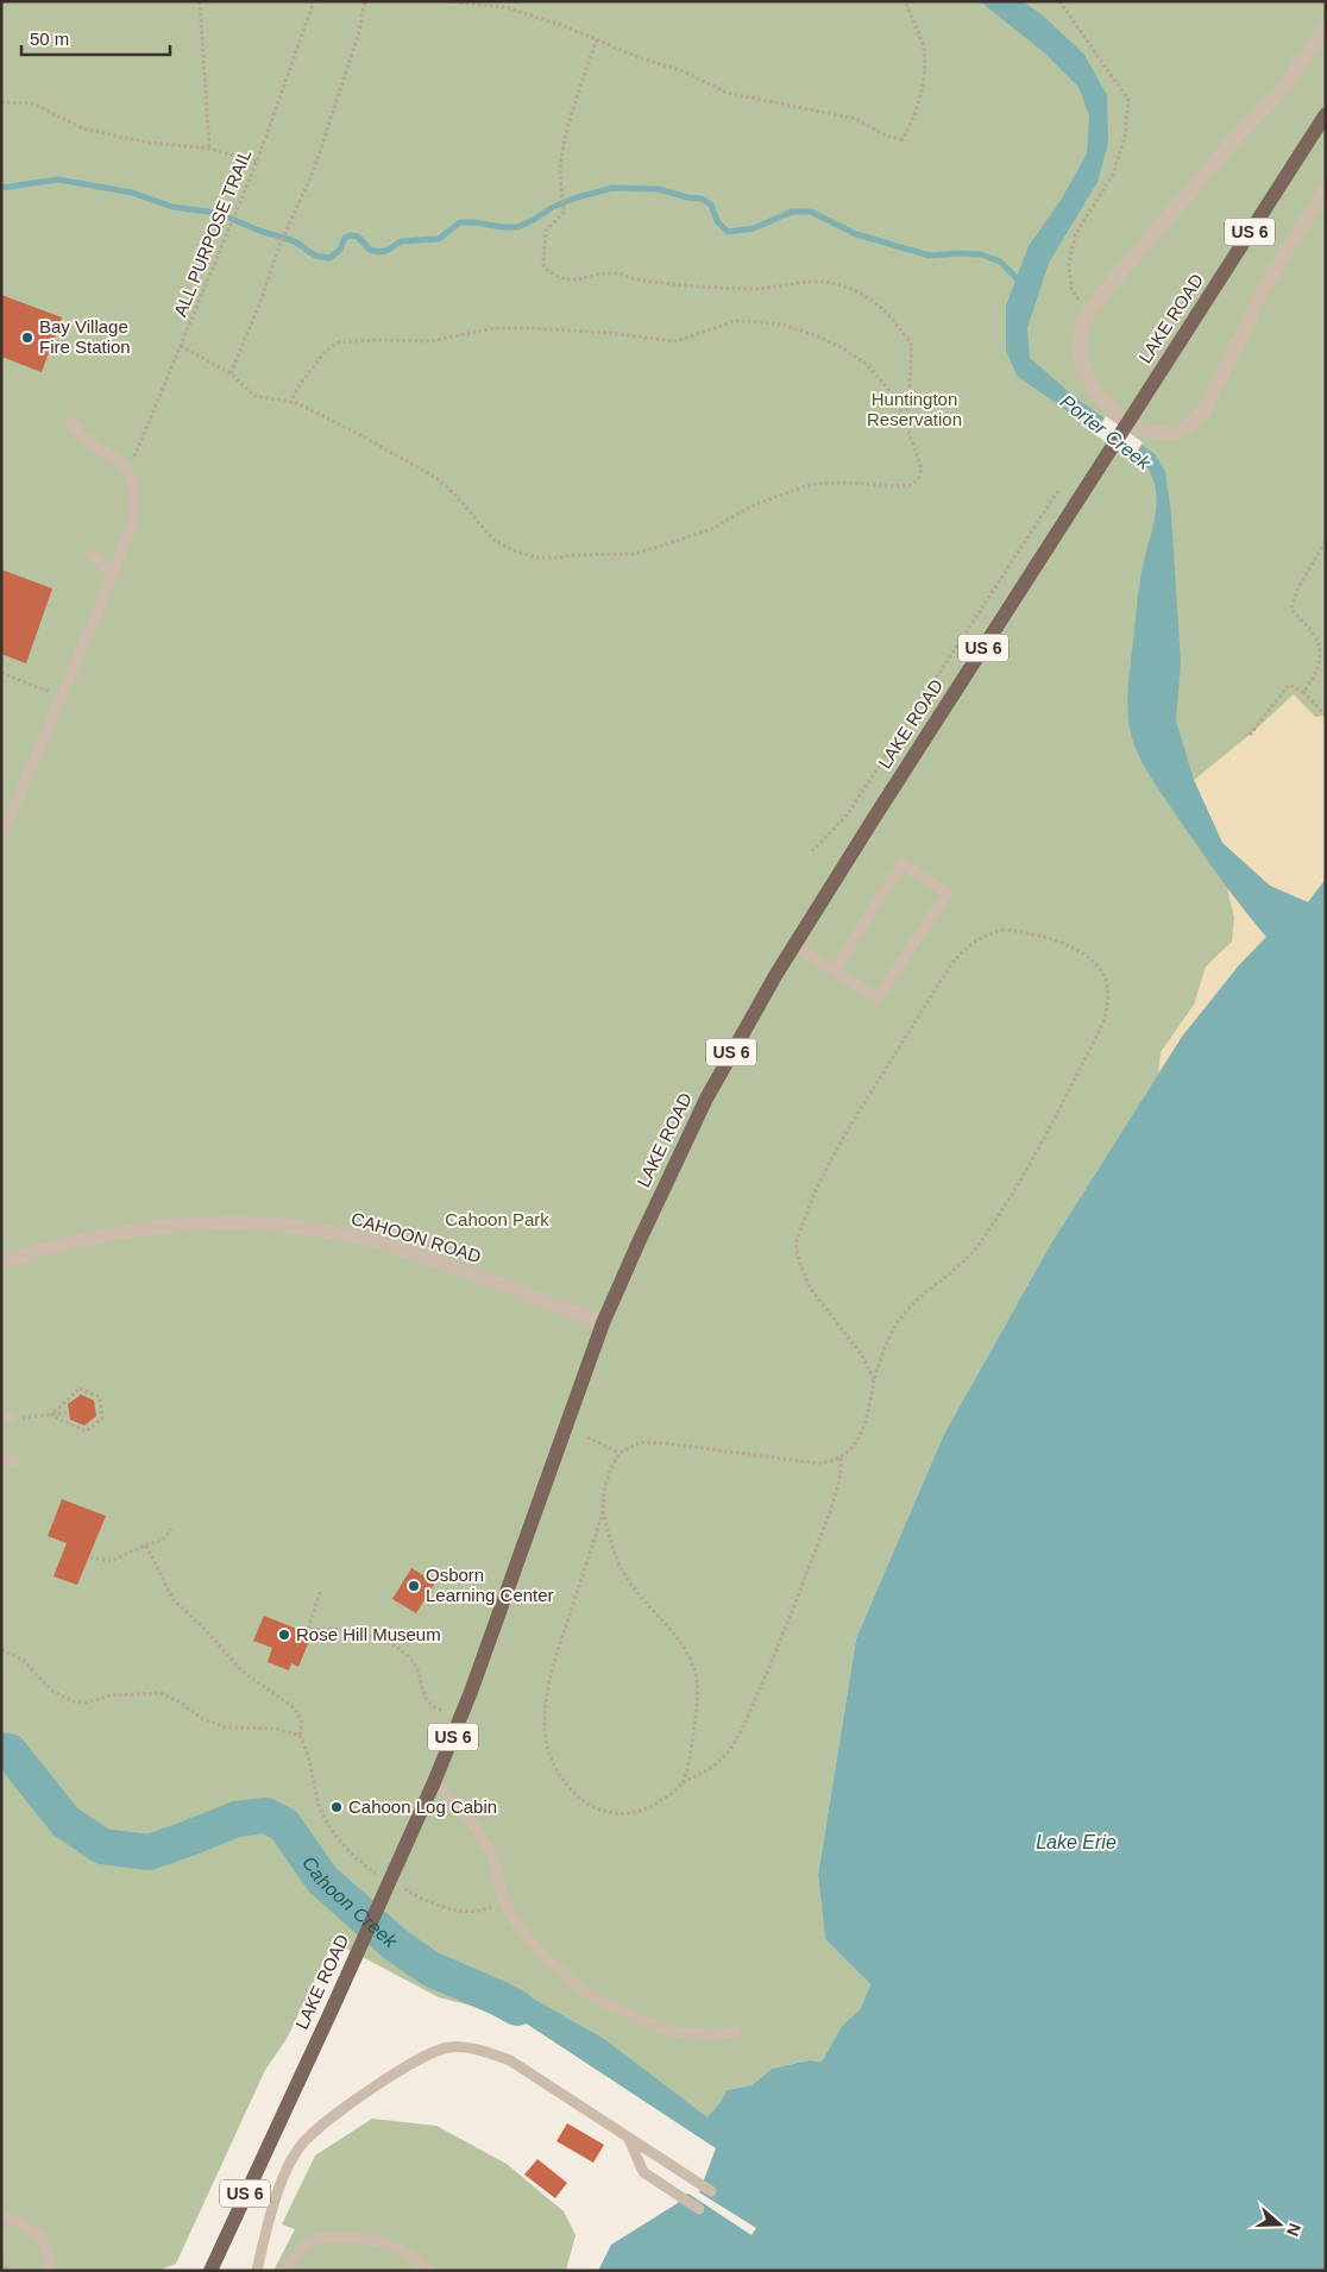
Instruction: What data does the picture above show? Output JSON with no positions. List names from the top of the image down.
{
  "streets": {
    "main road": ["US 6", "LAKE ROAD"],
    "street": ["CAHOON ROAD"],
    "path": ["ALL PURPOSE TRAIL"]
  },
  "crossings": [
    ["LAKE ROAD", "CAHOON ROAD"]
  ],
  "water": ["Porter Creek", "Lake Erie", "Cahoon Creek"],
  "parks": ["Huntington Reservation", "Cahoon Park"],
  "places": [
    "Bay Village Fire Station",
    "Osborn Learning Center",
    "Rose Hill Museum",
    "Cahoon Log Cabin"
  ],
  "scale_bar": "50 m",
  "north": "right"
}
